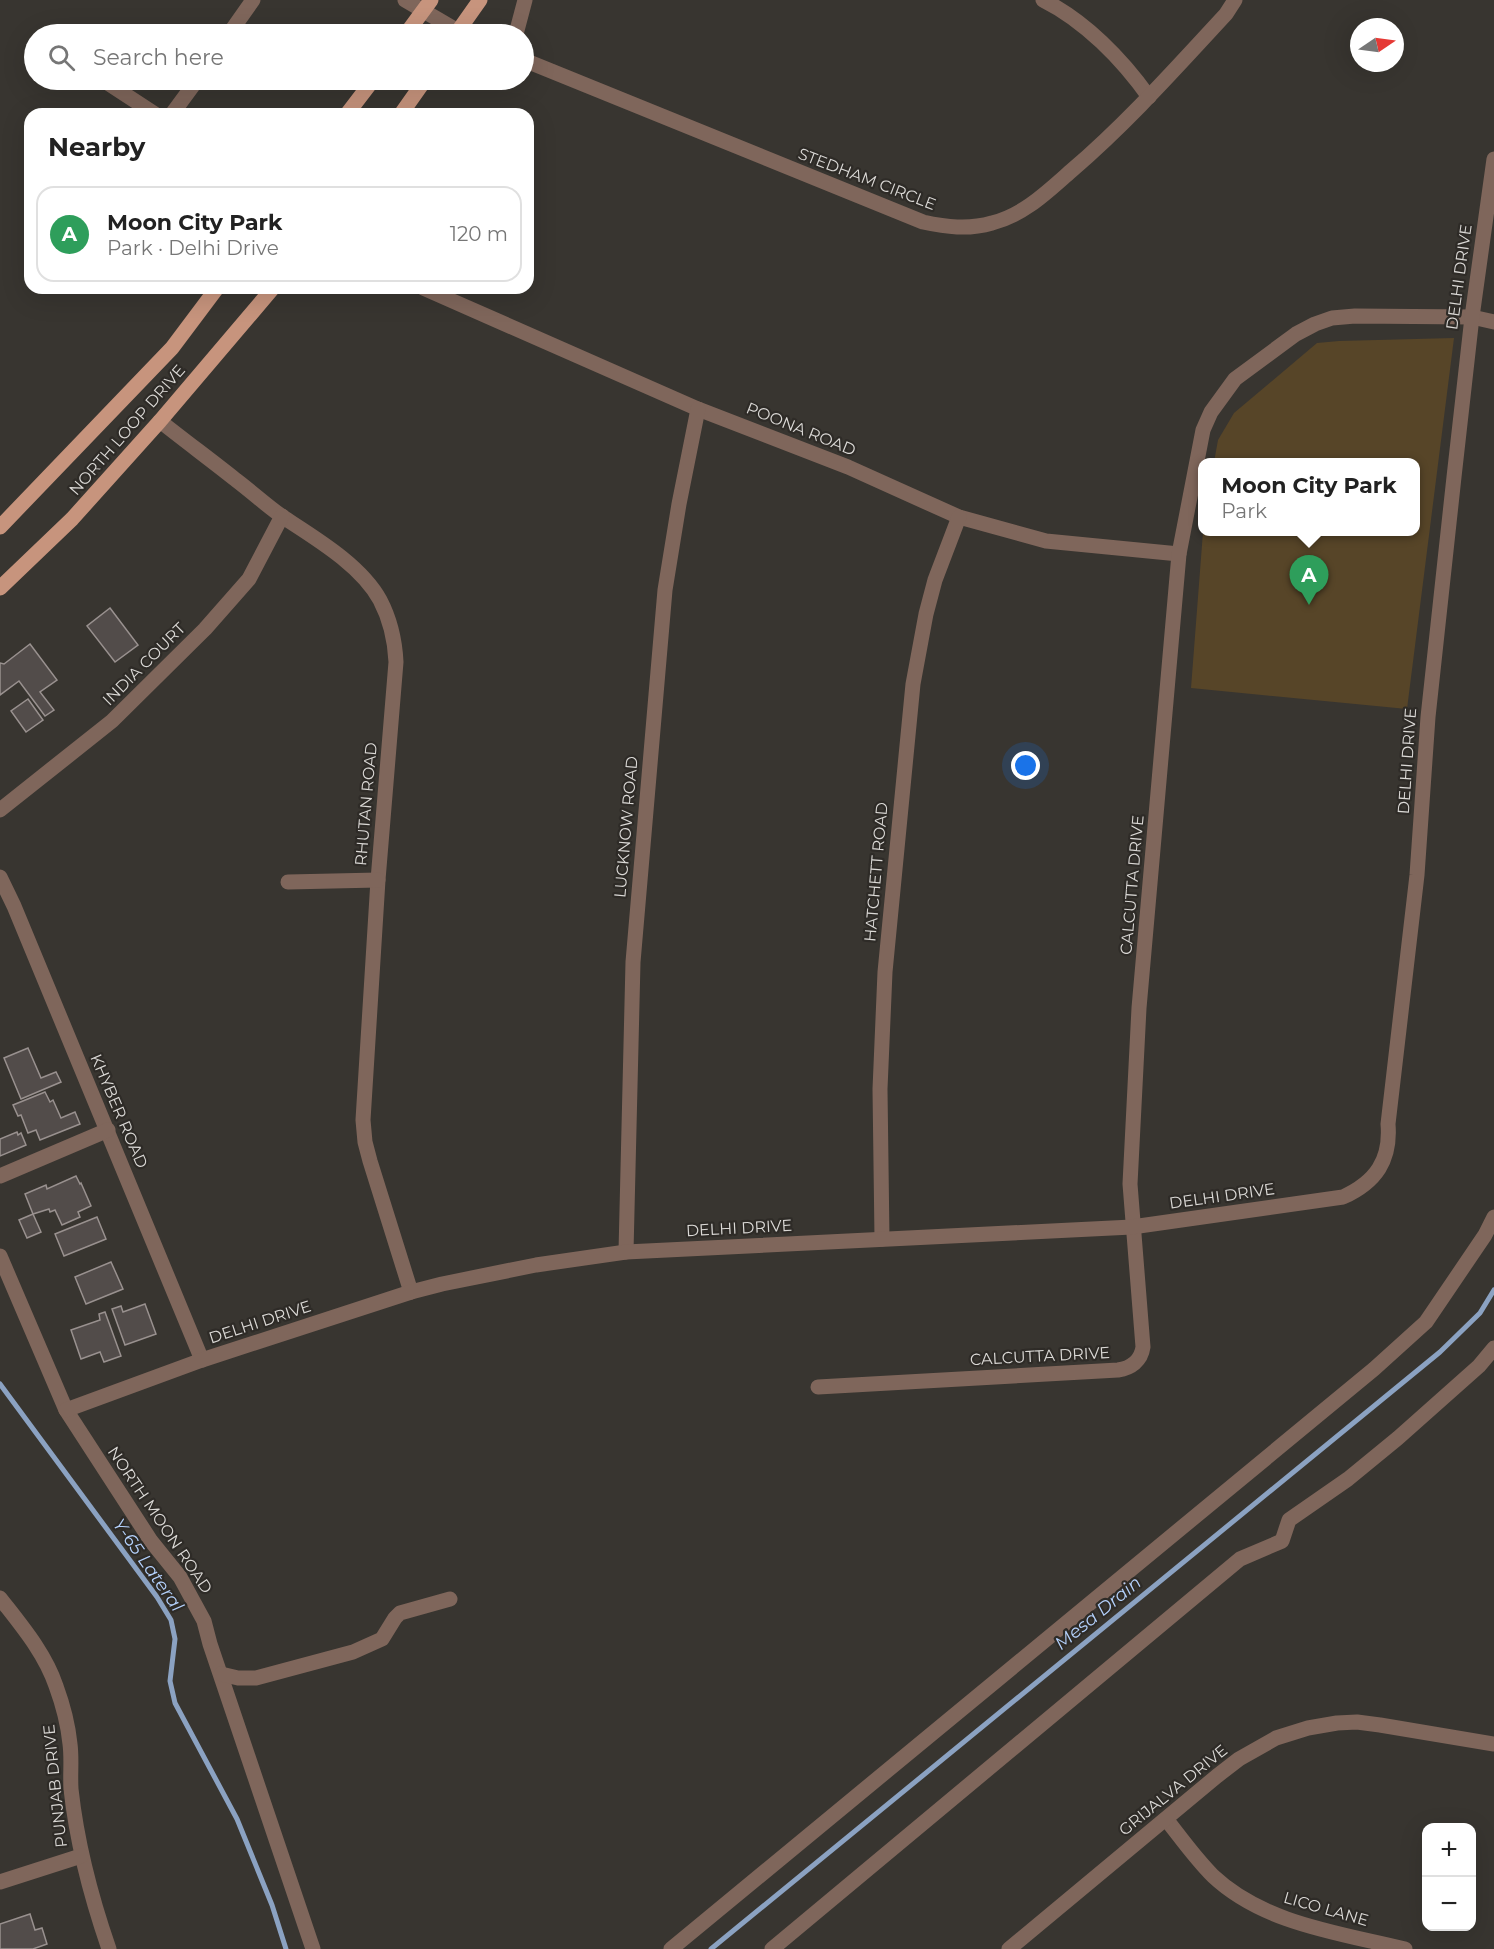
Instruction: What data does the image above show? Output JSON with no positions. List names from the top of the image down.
{
  "streets": {
    "main road": ["NORTH LOOP DRIVE"],
    "street": [
      "STEDHAM CIRCLE",
      "DELHI DRIVE",
      "POONA ROAD",
      "INDIA COURT",
      "RHUTAN ROAD",
      "LUCKNOW ROAD",
      "HATCHETT ROAD",
      "CALCUTTA DRIVE",
      "KHYBER ROAD",
      "NORTH MOON ROAD",
      "PUNJAB DRIVE",
      "GRIJALVA DRIVE",
      "LICO LANE"
    ]
  },
  "crossings": [
    ["DELHI DRIVE", "RHUTAN ROAD"],
    ["DELHI DRIVE", "LUCKNOW ROAD"],
    ["DELHI DRIVE", "HATCHETT ROAD"],
    ["DELHI DRIVE", "CALCUTTA DRIVE"],
    ["DELHI DRIVE", "KHYBER ROAD"],
    ["DELHI DRIVE", "NORTH MOON ROAD"],
    ["POONA ROAD", "LUCKNOW ROAD"],
    ["POONA ROAD", "HATCHETT ROAD"],
    ["POONA ROAD", "CALCUTTA DRIVE"],
    ["NORTH LOOP DRIVE", "RHUTAN ROAD"],
    ["INDIA COURT", "RHUTAN ROAD"],
    ["GRIJALVA DRIVE", "LICO LANE"]
  ],
  "water": ["Y-65 Lateral", "Mesa Drain"],
  "north": "right",
  "page": {
    "search": "Search here",
    "heading": "Nearby",
    "list": [
      {
        "mark": "A",
        "name": "Moon City Park",
        "note": "Park · Delhi Drive",
        "value": "120 m"
      }
    ],
    "popup": ["Moon City Park", "Park"],
    "pins": "A",
    "map_buttons": ["+", "−"]
  }
}
